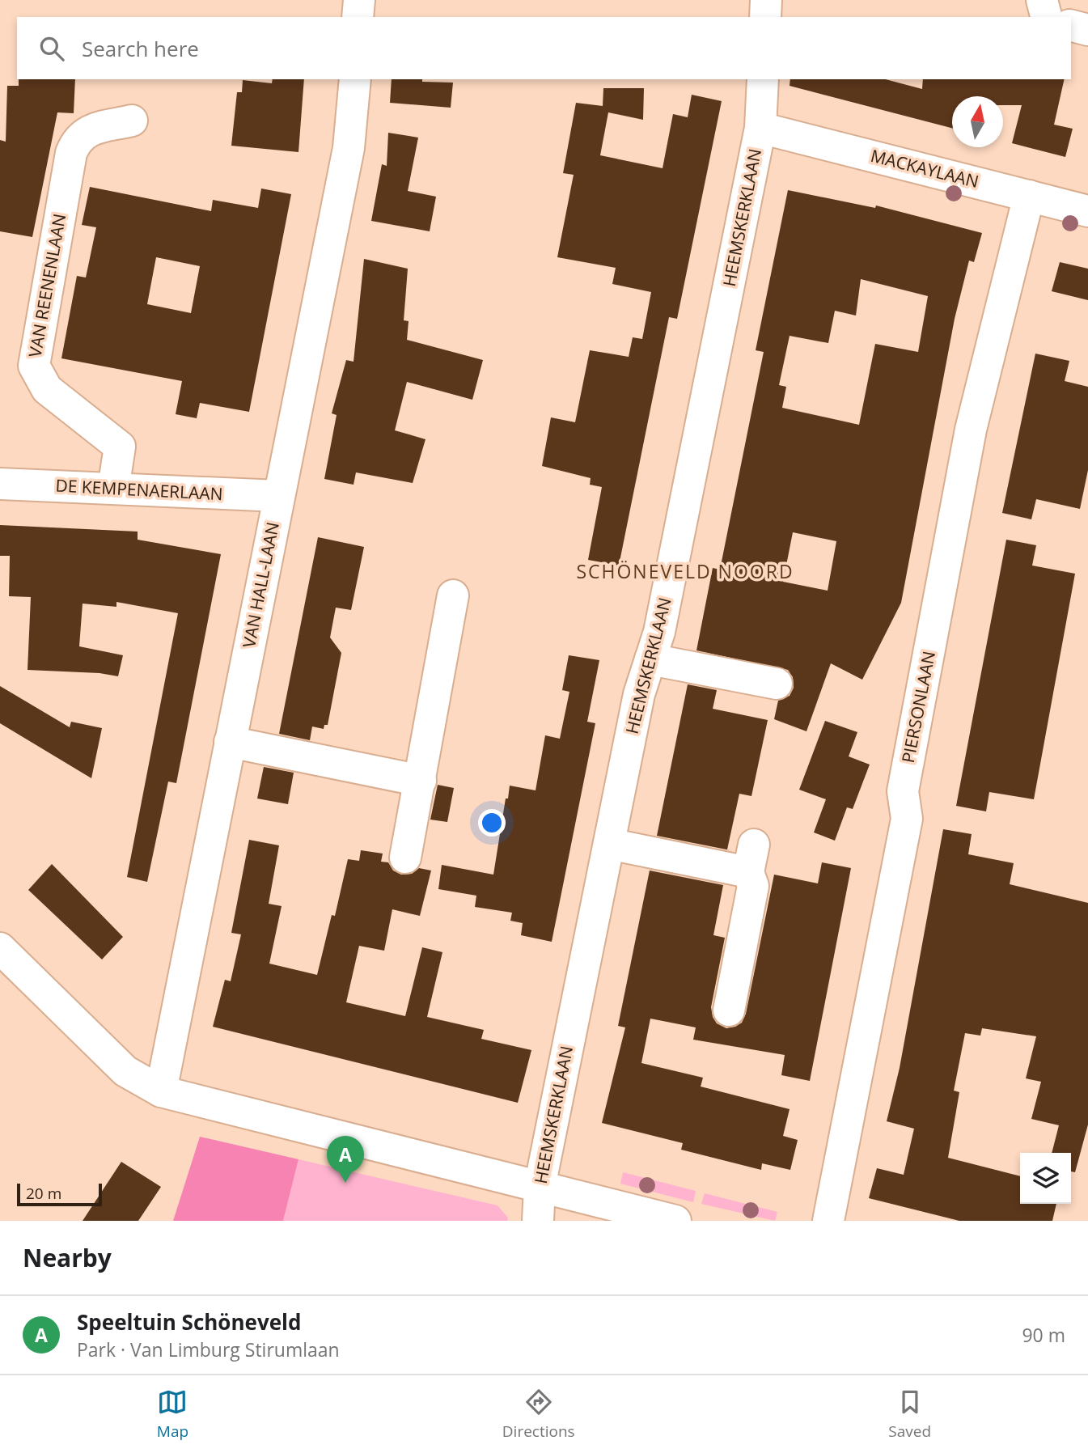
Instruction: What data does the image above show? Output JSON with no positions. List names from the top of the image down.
{
  "streets": {
    "street": [
      "MACKAYLAAN",
      "HEEMSKERKLAAN",
      "VAN REENENLAAN",
      "DE KEMPENAERLAAN",
      "VAN HALL-LAAN",
      "PIERSONLAAN"
    ]
  },
  "crossings": [
    ["MACKAYLAAN", "HEEMSKERKLAAN"],
    ["MACKAYLAAN", "PIERSONLAAN"],
    ["VAN REENENLAAN", "DE KEMPENAERLAAN"],
    ["DE KEMPENAERLAAN", "VAN HALL-LAAN"]
  ],
  "districts": ["SCHÖNEVELD NOORD"],
  "scale_bar": "20 m",
  "north": "top",
  "page": {
    "search": "Search here",
    "pins": "A",
    "scale": "20 m",
    "heading": "Nearby",
    "list": [
      {
        "mark": "A",
        "name": "Speeltuin Schöneveld",
        "note": "Park · Van Limburg Stirumlaan",
        "value": "90 m"
      }
    ],
    "nav": ["Map", "Directions", "Saved"]
  }
}
